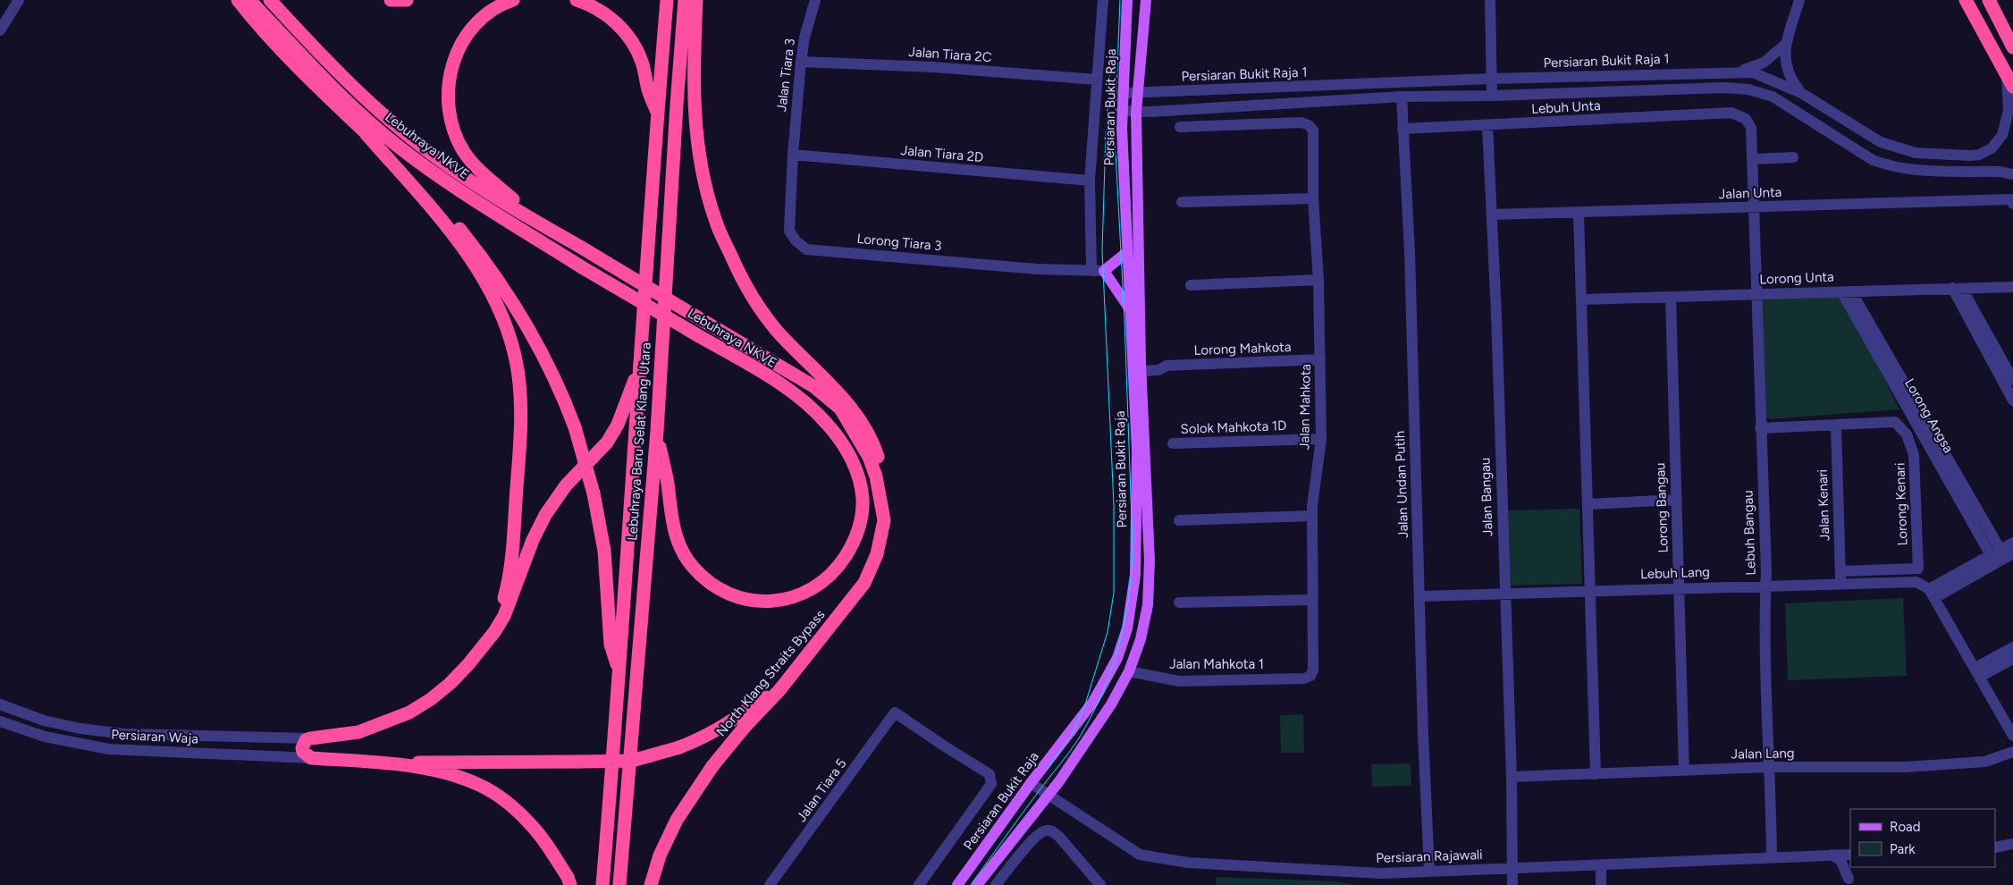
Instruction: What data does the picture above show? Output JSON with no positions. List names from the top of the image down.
{
  "streets": {
    "highway": ["Lebuhraya NKVE", "Lebuhraya Baru Selat Klang Utara", "North Klang Straits Bypass"],
    "main road": ["Persiaran Bukit Raja"],
    "street": [
      "Jalan Tiara 2C",
      "Persiaran Bukit Raja 1",
      "Jalan Tiara 3",
      "Lebuh Unta",
      "Jalan Tiara 2D",
      "Jalan Unta",
      "Lorong Tiara 3",
      "Lorong Unta",
      "Lorong Mahkota",
      "Jalan Mahkota",
      "Lorong Angsa",
      "Solok Mahkota 1D",
      "Jalan Undan Putih",
      "Jalan Bangau",
      "Lorong Kenari",
      "Jalan Kenari",
      "Lorong Bangau",
      "Lebuh Bangau",
      "Lebuh Lang",
      "Jalan Mahkota 1",
      "Persiaran Waja",
      "Jalan Lang",
      "Jalan Tiara 5",
      "Persiaran Rajawali"
    ]
  },
  "crossings": [
    ["Jalan Tiara 2C", "Jalan Tiara 3"],
    ["Persiaran Bukit Raja 1", "Persiaran Bukit Raja"],
    ["Jalan Tiara 3", "Jalan Tiara 2D"],
    ["Jalan Tiara 3", "Lorong Tiara 3"],
    ["Persiaran Bukit Raja", "Lorong Mahkota"],
    ["Persiaran Bukit Raja", "Jalan Mahkota 1"],
    ["Persiaran Bukit Raja", "Persiaran Rajawali"],
    ["Lebuh Unta", "Jalan Undan Putih"],
    ["Lebuh Unta", "Jalan Bangau"],
    ["Lebuh Unta", "Lebuh Bangau"],
    ["Lebuhraya NKVE", "Lebuhraya Baru Selat Klang Utara"],
    ["Jalan Tiara 2D", "Lorong Tiara 3"],
    ["Jalan Unta", "Jalan Bangau"],
    ["Jalan Unta", "Lebuh Bangau"],
    ["Lorong Unta", "Lorong Angsa"],
    ["Lorong Unta", "Lorong Bangau"],
    ["Lorong Unta", "Lebuh Bangau"],
    ["Lorong Mahkota", "Jalan Mahkota"],
    ["Jalan Mahkota", "Solok Mahkota 1D"],
    ["Jalan Mahkota", "Jalan Mahkota 1"],
    ["Jalan Undan Putih", "Lebuh Lang"],
    ["Jalan Undan Putih", "Persiaran Rajawali"],
    ["Jalan Bangau", "Lebuh Lang"],
    ["Jalan Bangau", "Jalan Lang"],
    ["Jalan Bangau", "Persiaran Rajawali"],
    ["Lorong Kenari", "Jalan Kenari"],
    ["Lorong Kenari", "Lebuh Bangau"],
    ["Jalan Kenari", "Lebuh Lang"],
    ["Lorong Bangau", "Lebuh Lang"],
    ["Lorong Bangau", "Jalan Lang"],
    ["Lebuh Bangau", "Lebuh Lang"],
    ["Lebuh Bangau", "Jalan Lang"],
    ["Lebuh Bangau", "Persiaran Rajawali"]
  ],
  "legend": ["Road", "Park"]
}
